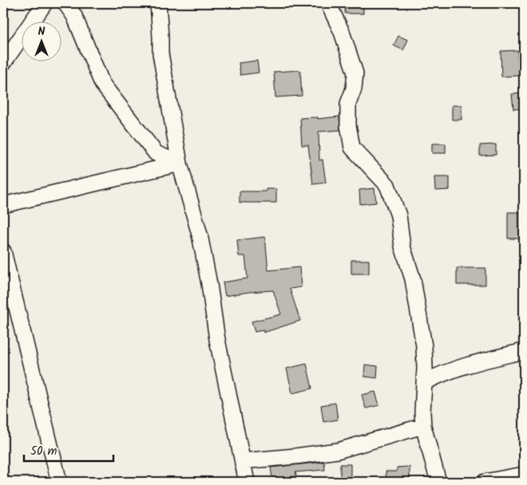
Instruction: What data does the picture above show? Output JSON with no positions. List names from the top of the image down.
{
  "scale_bar": "50 m",
  "north": "top"
}
